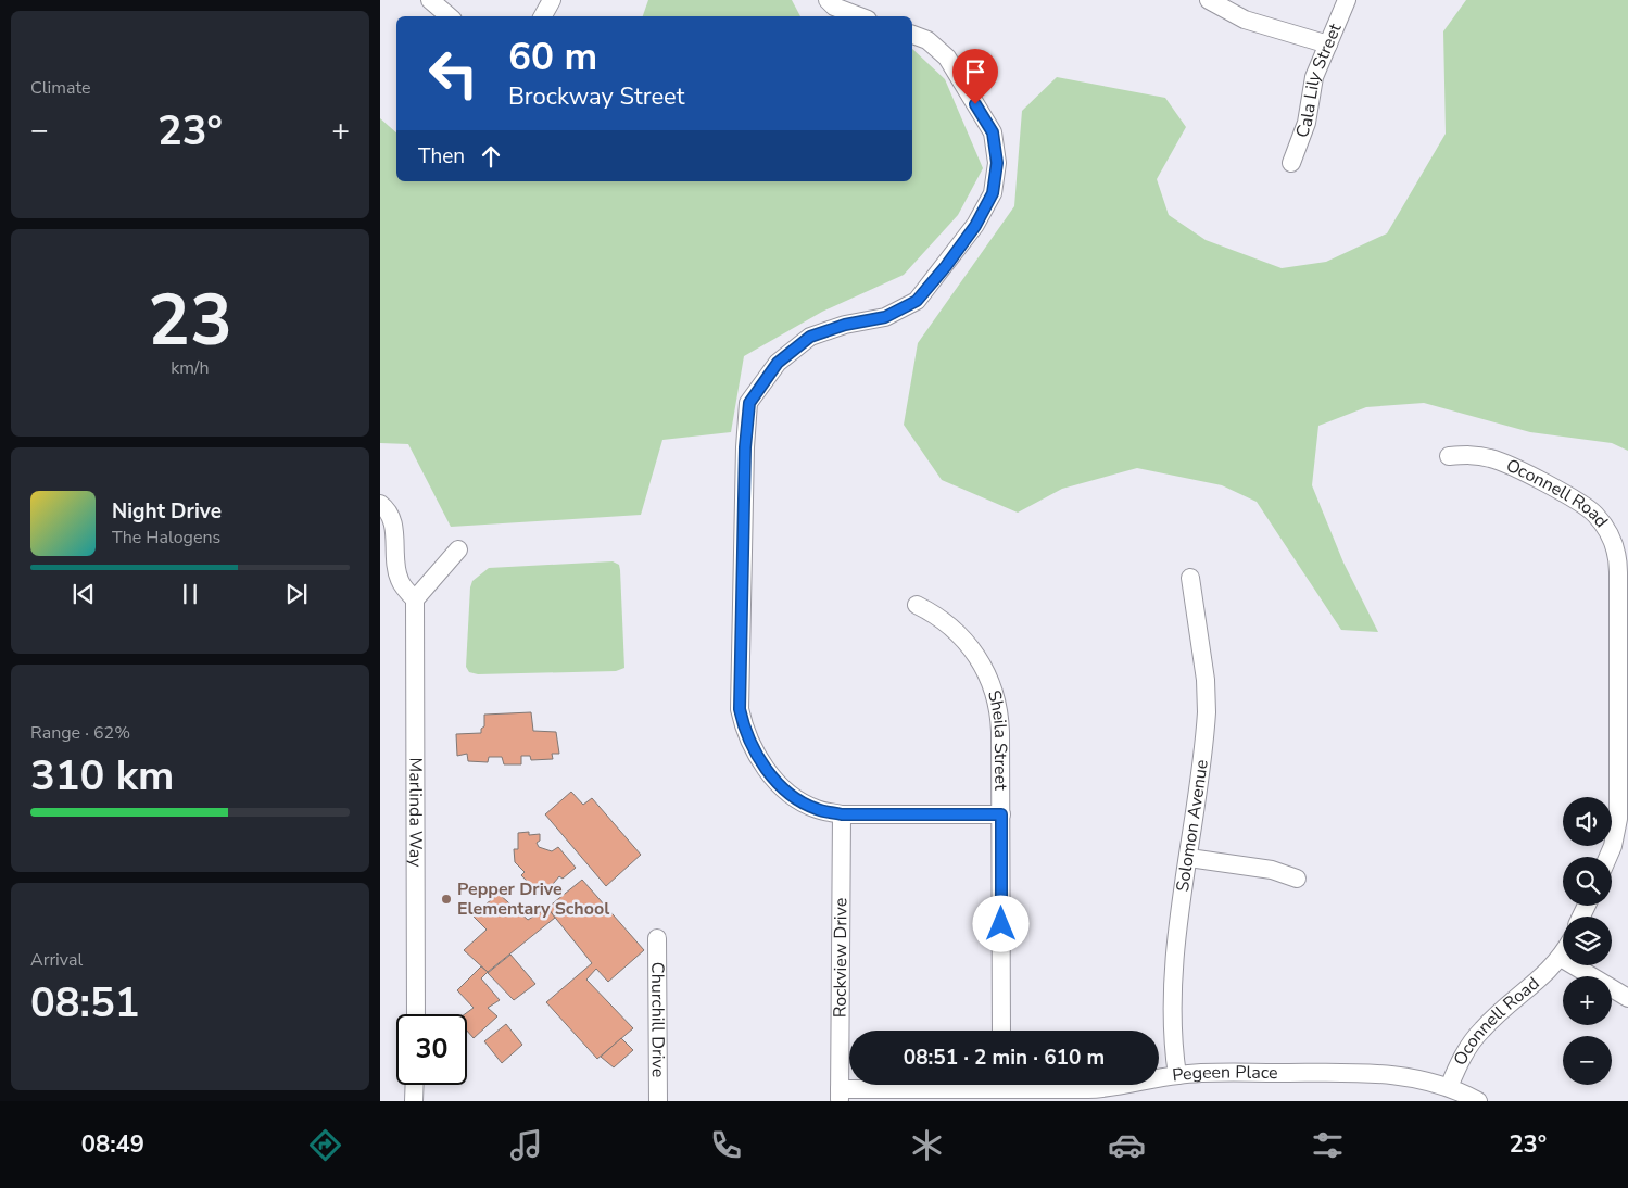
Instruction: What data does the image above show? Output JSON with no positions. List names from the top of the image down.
{
  "streets": {
    "street": [
      "Cala Lily Street",
      "Oconnell Road",
      "Sheila Street",
      "Marlinda Way",
      "Solomon Avenue",
      "Rockview Drive",
      "Churchill Drive",
      "Pegeen Place"
    ]
  },
  "crossings": [
    ["Oconnell Road", "Pegeen Place"],
    ["Solomon Avenue", "Pegeen Place"],
    ["Rockview Drive", "Pegeen Place"]
  ],
  "places": ["Pepper Drive Elementary School"],
  "page": {
    "tile": [
      "Climate",
      ["23", "km/h"],
      ["Range · 62%", "310 km"],
      ["Arrival", "08:51"]
    ],
    "turn": ["60 m", "Brockway Street"],
    "heat": ["−", "23°", "+"],
    "then": "Then",
    "song": ["Night Drive", "The Halogens"],
    "map_buttons": ["+", "−"],
    "limit": "30",
    "trip": "08:51 · 2 min · 610 m",
    "tabs": ["08:49", "23°"]
  }
}
